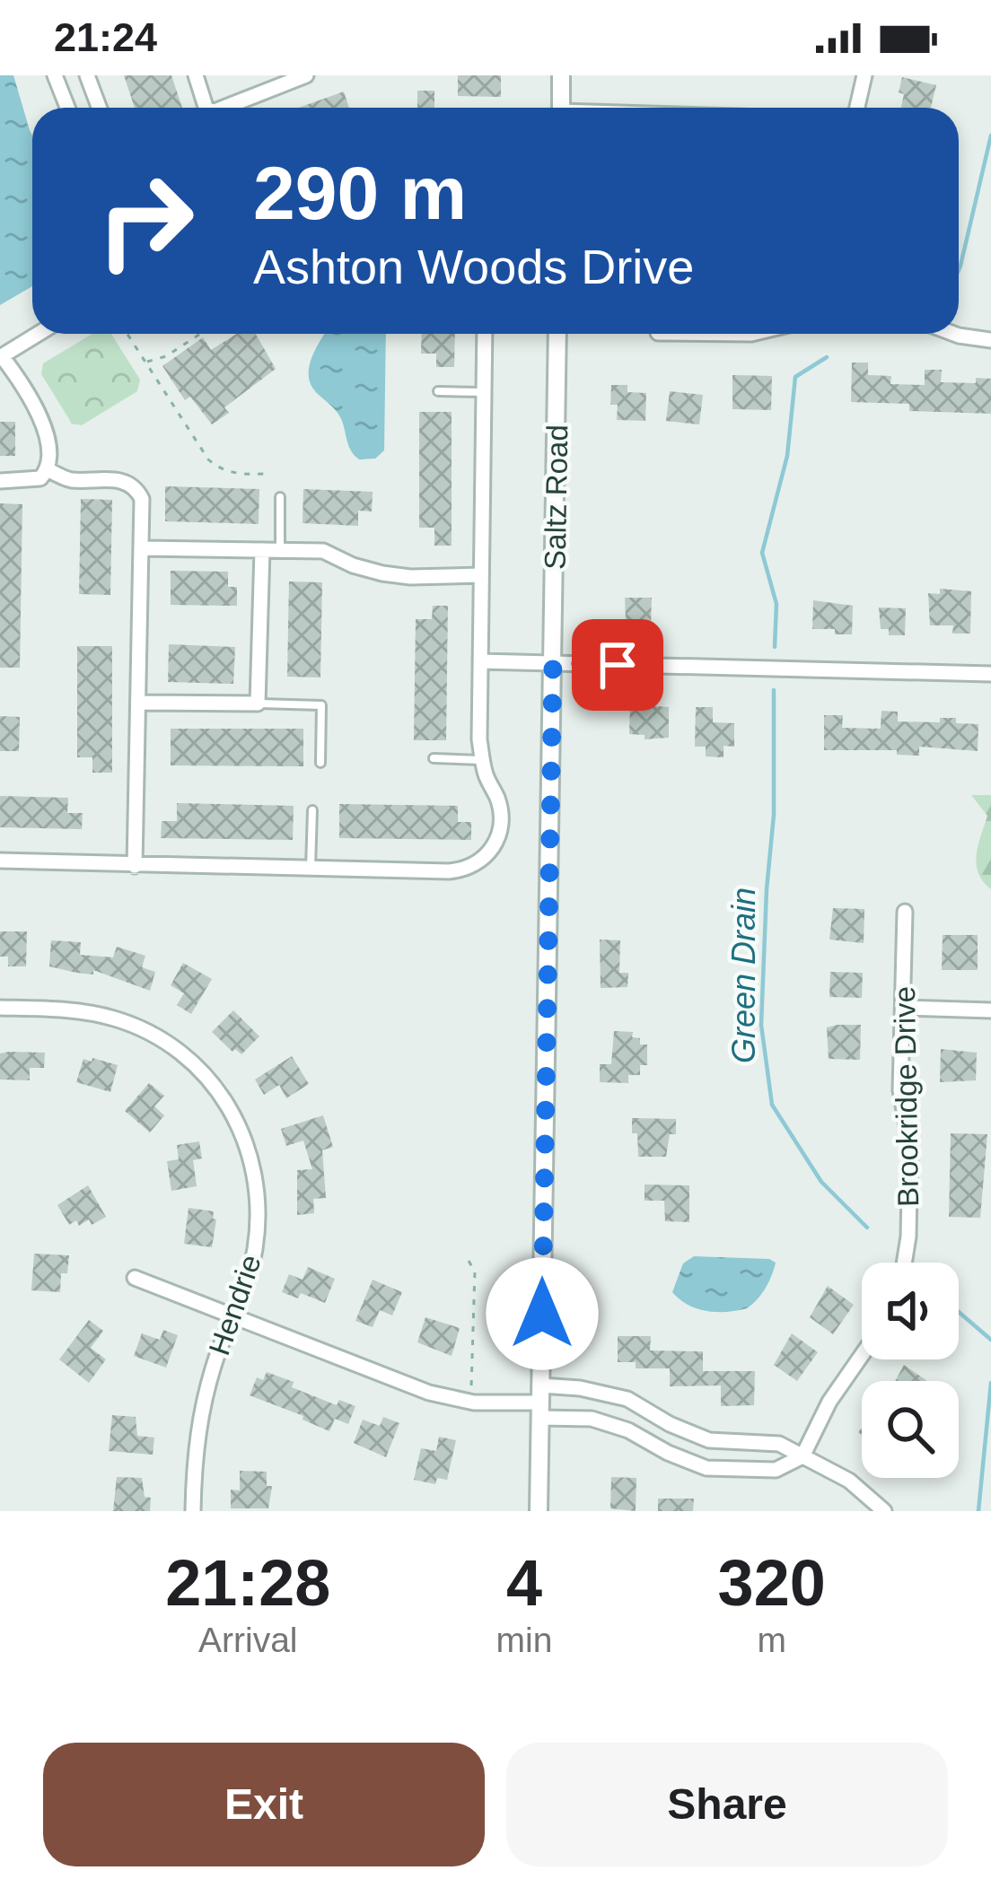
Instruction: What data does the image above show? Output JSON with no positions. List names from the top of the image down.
{
  "streets": {
    "street": ["Saltz Road", "Brookridge Drive", "Hendrie"]
  },
  "water": ["Green Drain"],
  "page": {
    "status": "21:24",
    "turn": ["290 m", "Ashton Woods Drive"],
    "eta": [
      "21:28",
      "Arrival",
      "4",
      "min",
      "320",
      "m"
    ],
    "buttons": ["Exit", "Share"]
  }
}
